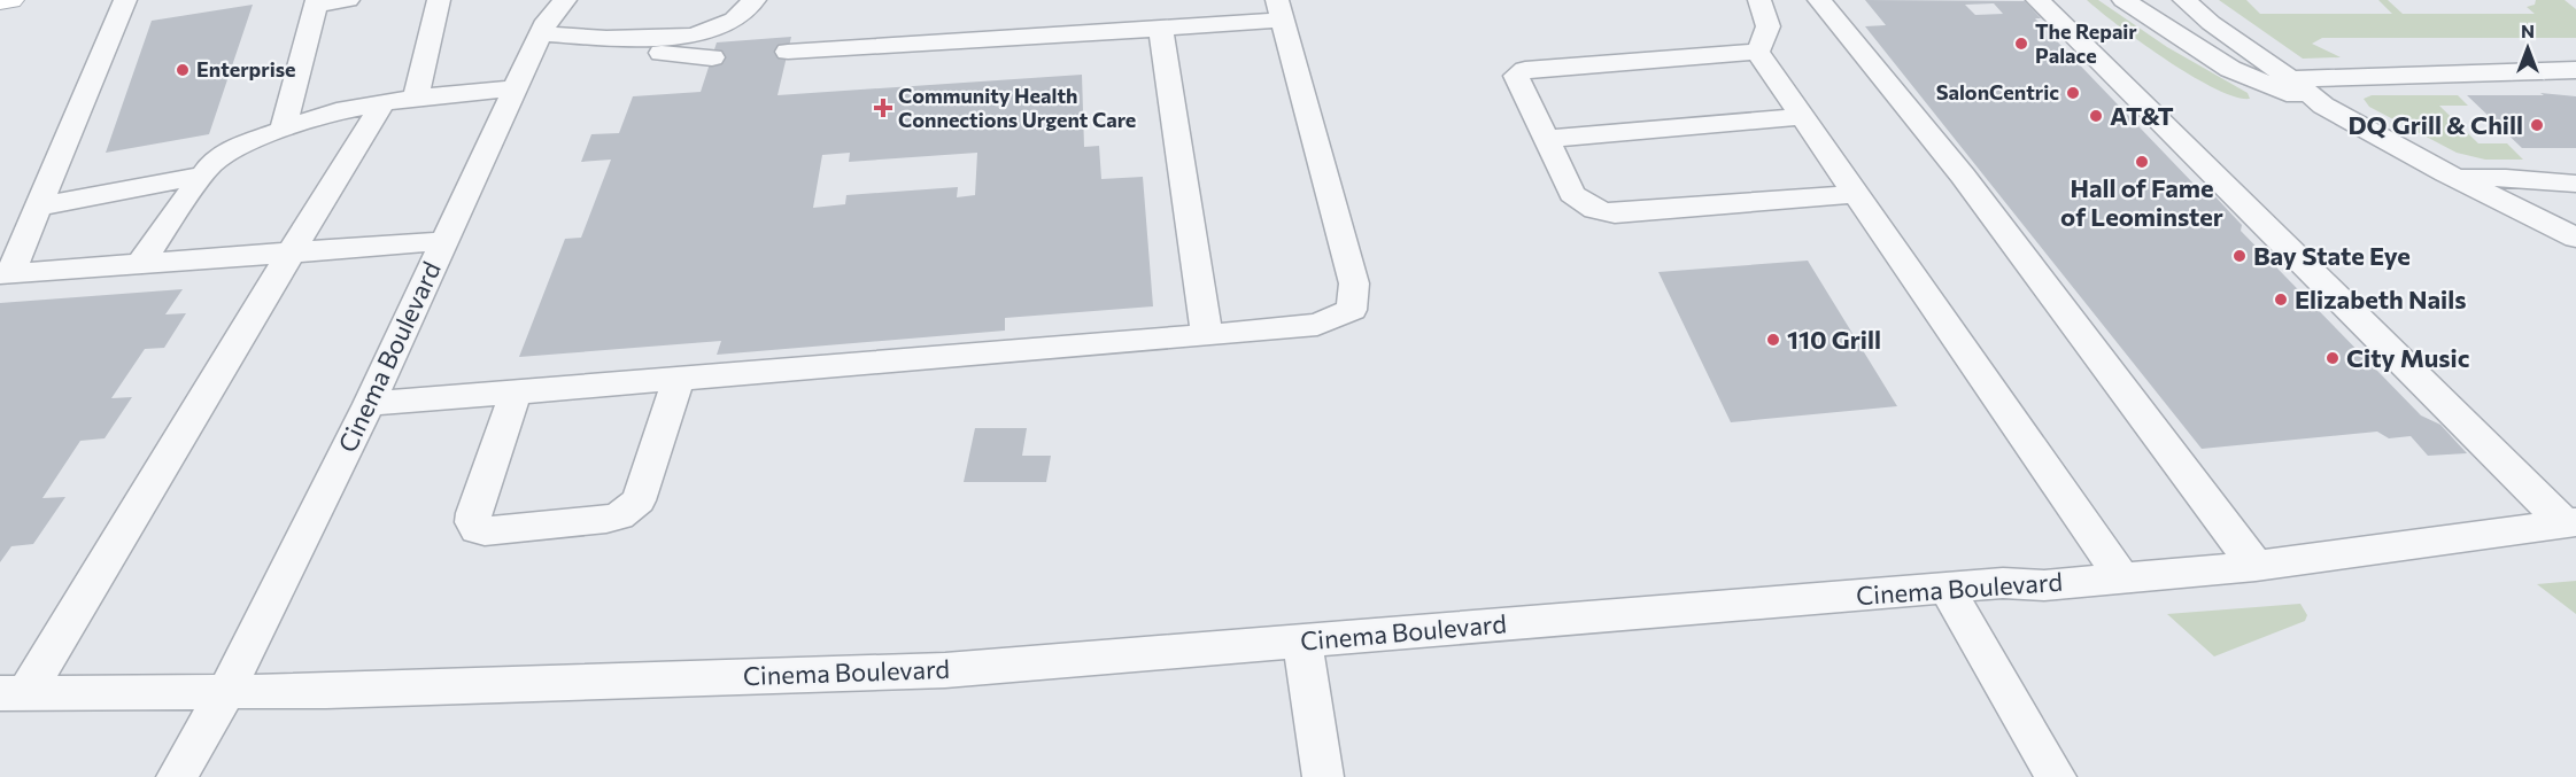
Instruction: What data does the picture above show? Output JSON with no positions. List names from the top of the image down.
{
  "streets": {
    "lane": ["Cinema Boulevard"]
  },
  "places": {
    "other": [
      "The Repair Palace",
      "Enterprise",
      "SalonCentric",
      "AT&T",
      "DQ Grill & Chill",
      "Hall of Fame of Leominster",
      "Bay State Eye",
      "Elizabeth Nails",
      "110 Grill",
      "City Music"
    ],
    "health": ["Community Health Connections Urgent Care"]
  },
  "north": "top"
}
